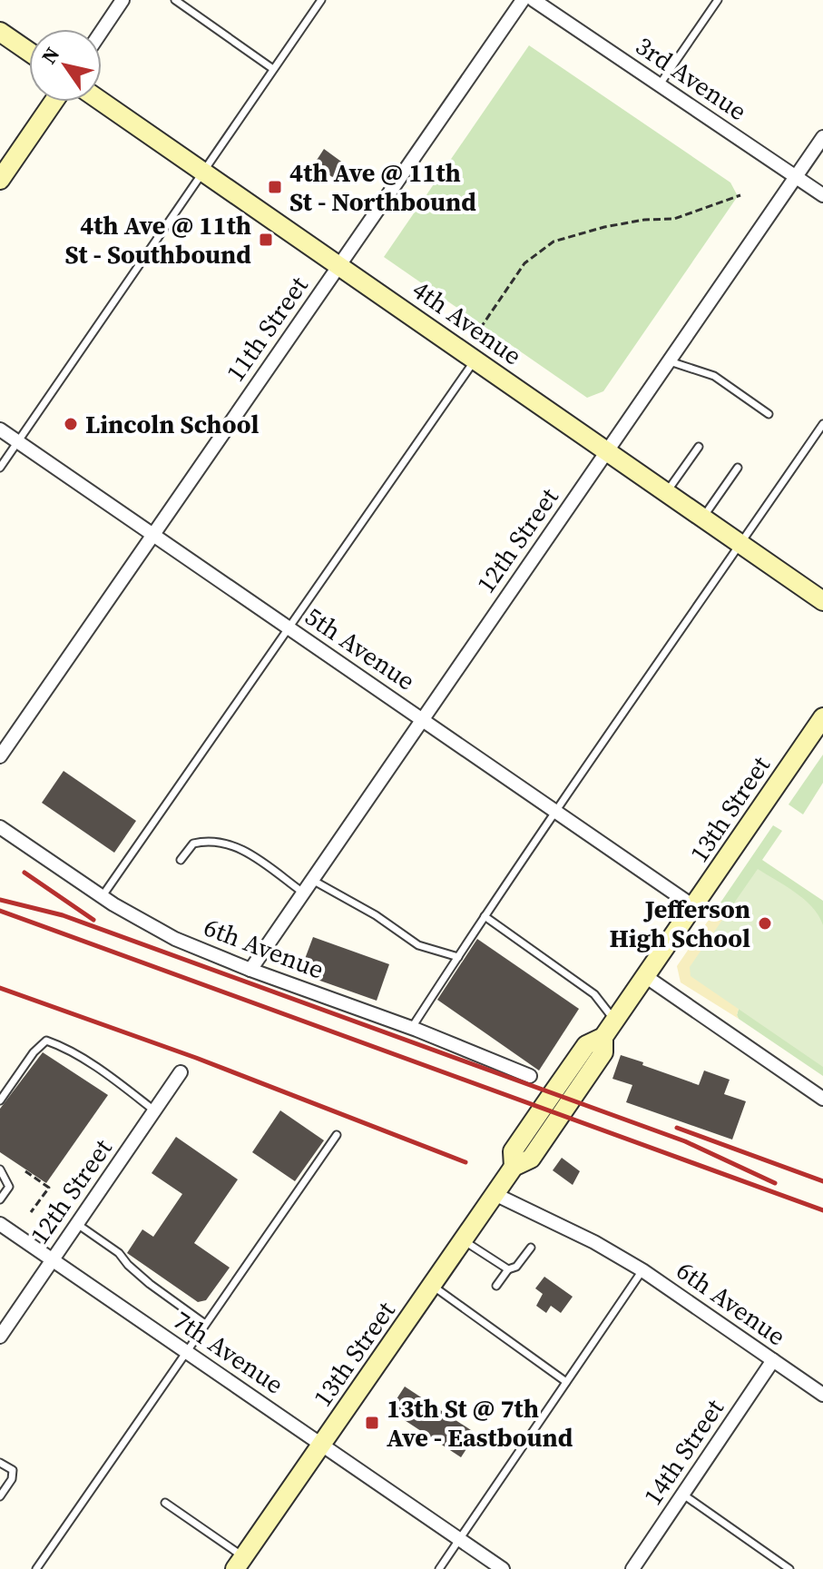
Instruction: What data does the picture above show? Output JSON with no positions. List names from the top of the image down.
{
  "streets": {
    "street": [
      "3rd Avenue",
      "4th Avenue",
      "11th Street",
      "12th Street",
      "5th Avenue",
      "13th Street",
      "6th Avenue",
      "7th Avenue",
      "14th Street"
    ]
  },
  "crossings": [
    ["3rd Avenue", "12th Street"],
    ["4th Avenue", "11th Street"],
    ["4th Avenue", "12th Street"],
    ["11th Street", "5th Avenue"],
    ["12th Street", "5th Avenue"],
    ["12th Street", "6th Avenue"],
    ["12th Street", "7th Avenue"],
    ["5th Avenue", "13th Street"],
    ["13th Street", "6th Avenue"],
    ["13th Street", "7th Avenue"],
    ["6th Avenue", "14th Street"]
  ],
  "places": {
    "transit": ["4th Ave @ 11th St - Northbound", "4th Ave @ 11th St - Southbound", "13th St @ 7th Ave - Eastbound"],
    "other": ["Lincoln School", "Jefferson High School"]
  },
  "north": "top left"
}
